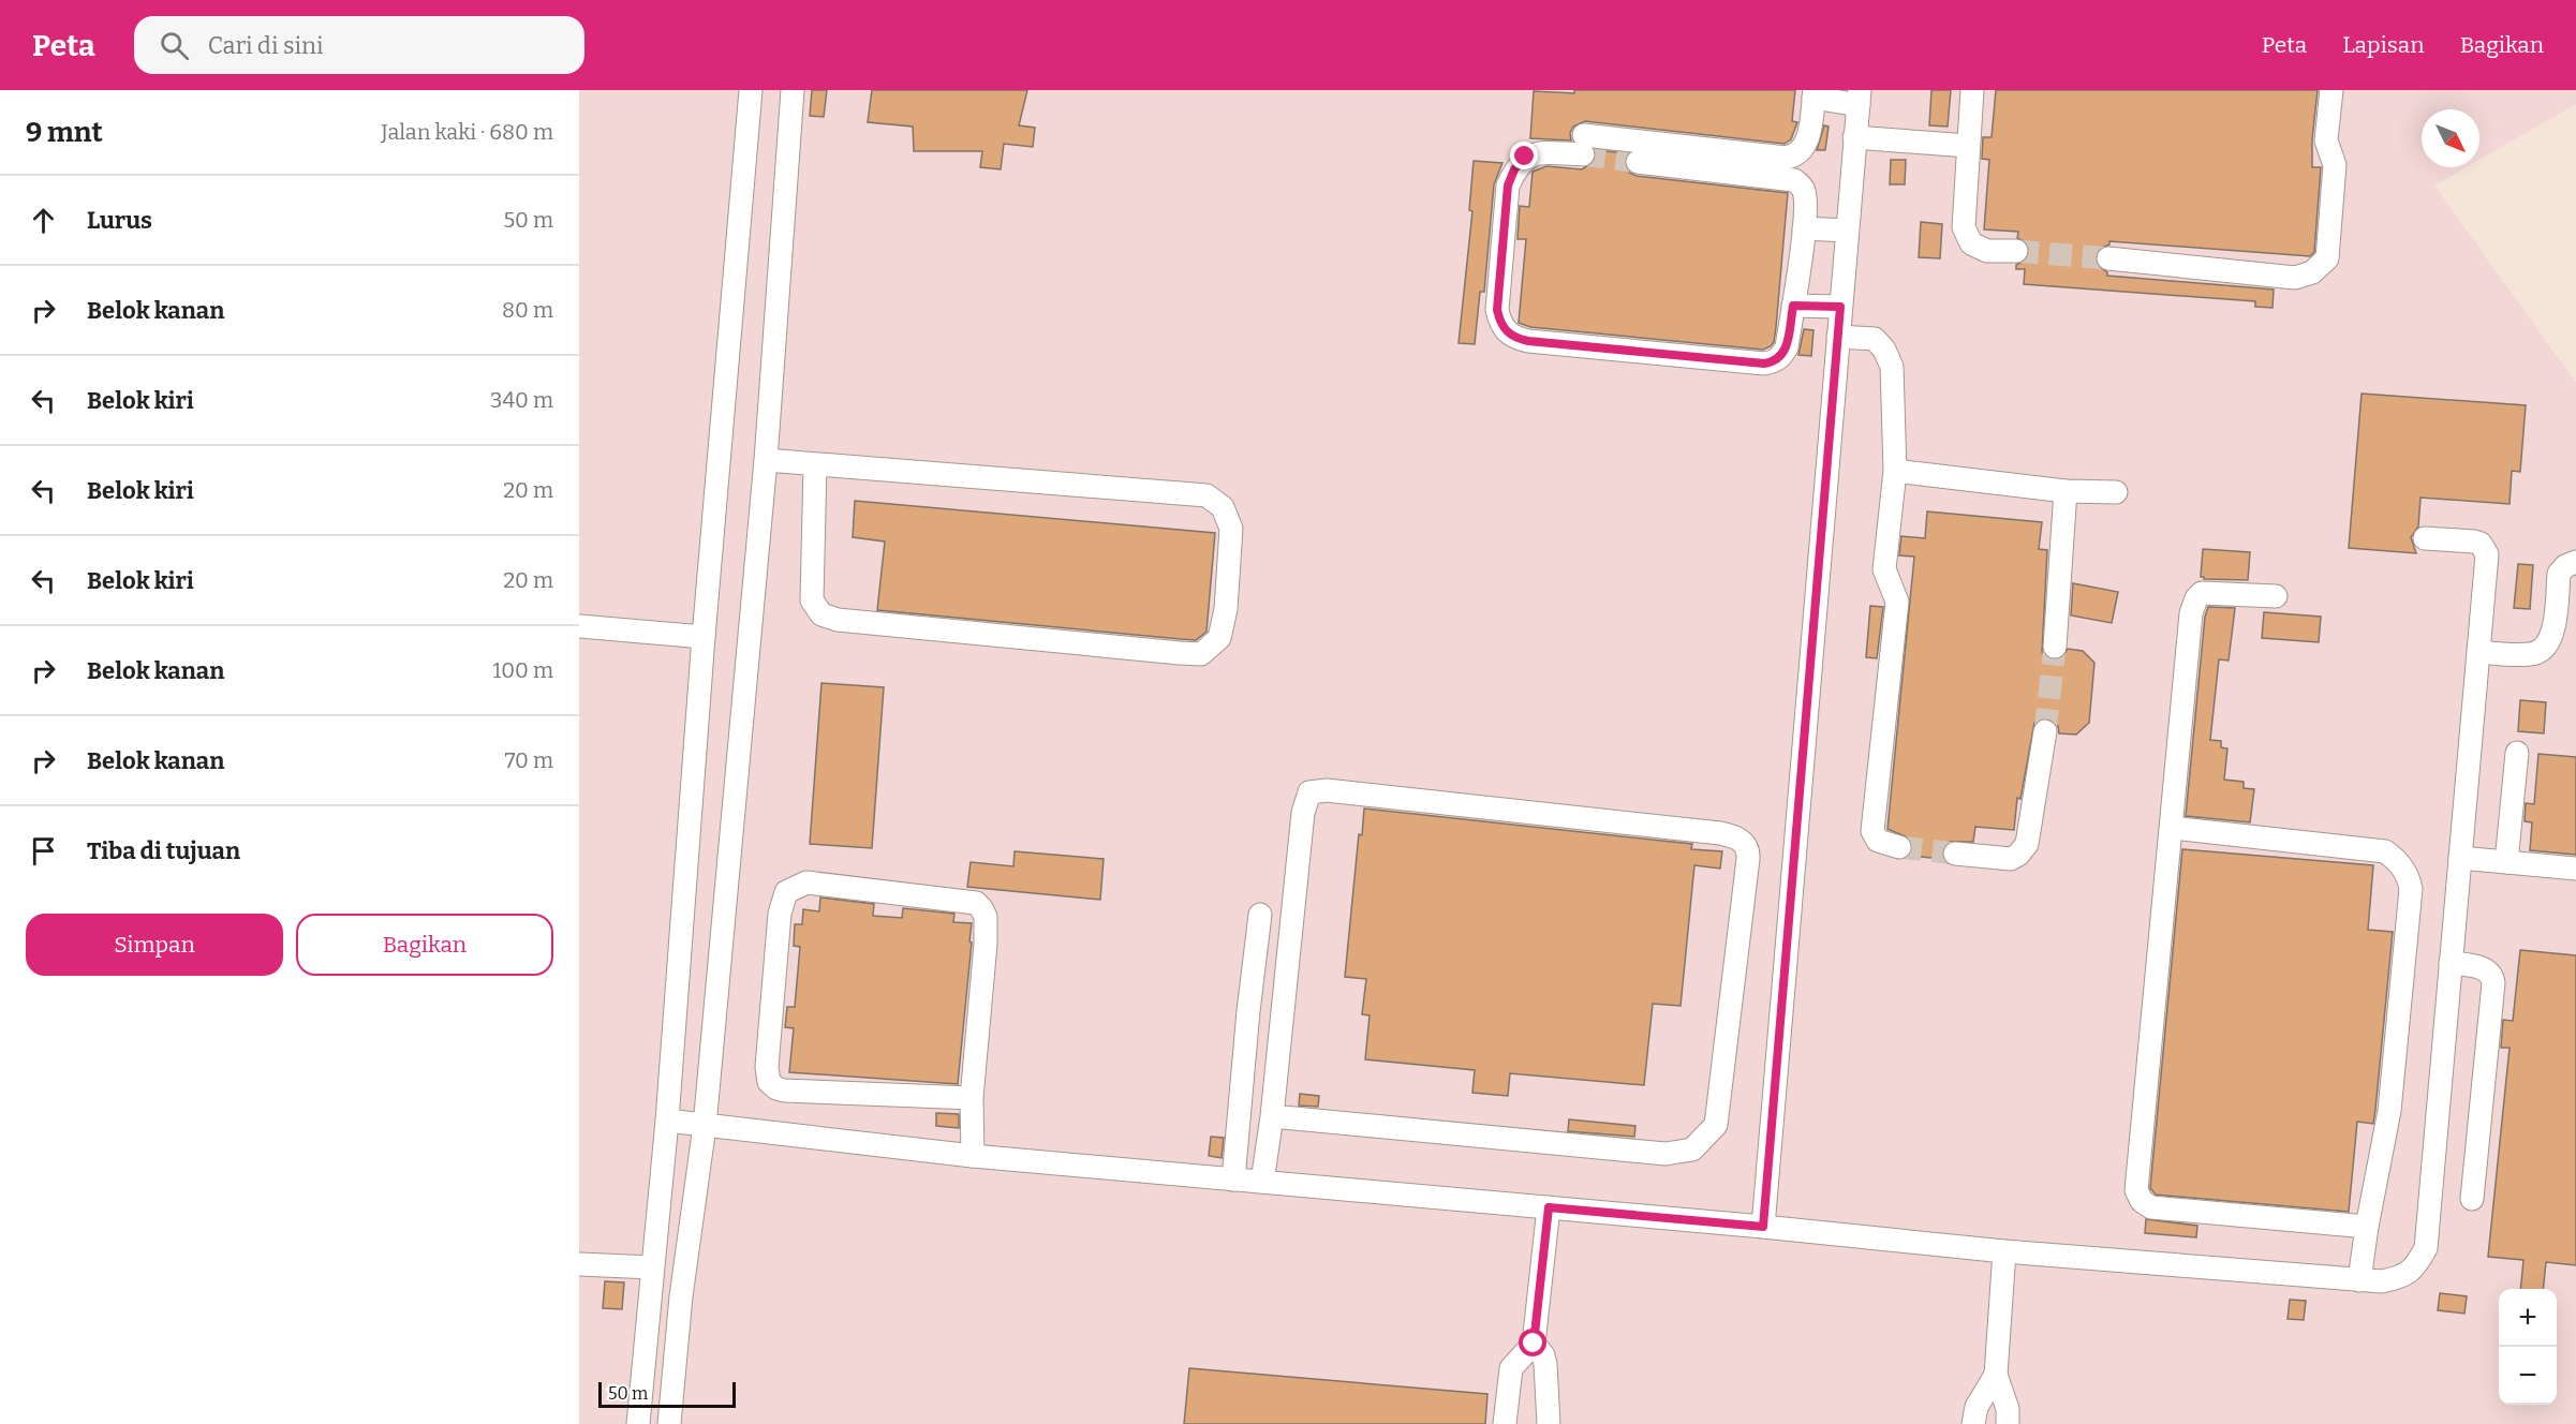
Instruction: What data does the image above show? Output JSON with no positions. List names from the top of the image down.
{
  "scale_bar": "50 m",
  "north": "bottom right",
  "page": {
    "header": "Peta",
    "search": "Cari di sini",
    "nav": ["Peta", "Lapisan", "Bagikan"],
    "heading": ["9 mnt", "Jalan kaki · 680 m"],
    "list": [
      ["Lurus", "50 m"],
      ["Belok kanan", "80 m"],
      ["Belok kiri", "340 m"],
      ["Belok kiri", "20 m"],
      ["Belok kiri", "20 m"],
      ["Belok kanan", "100 m"],
      ["Belok kanan", "70 m"],
      "Tiba di tujuan"
    ],
    "buttons": ["Simpan", "Bagikan"],
    "map_buttons": ["+", "−"],
    "scale": "50 m"
  }
}
